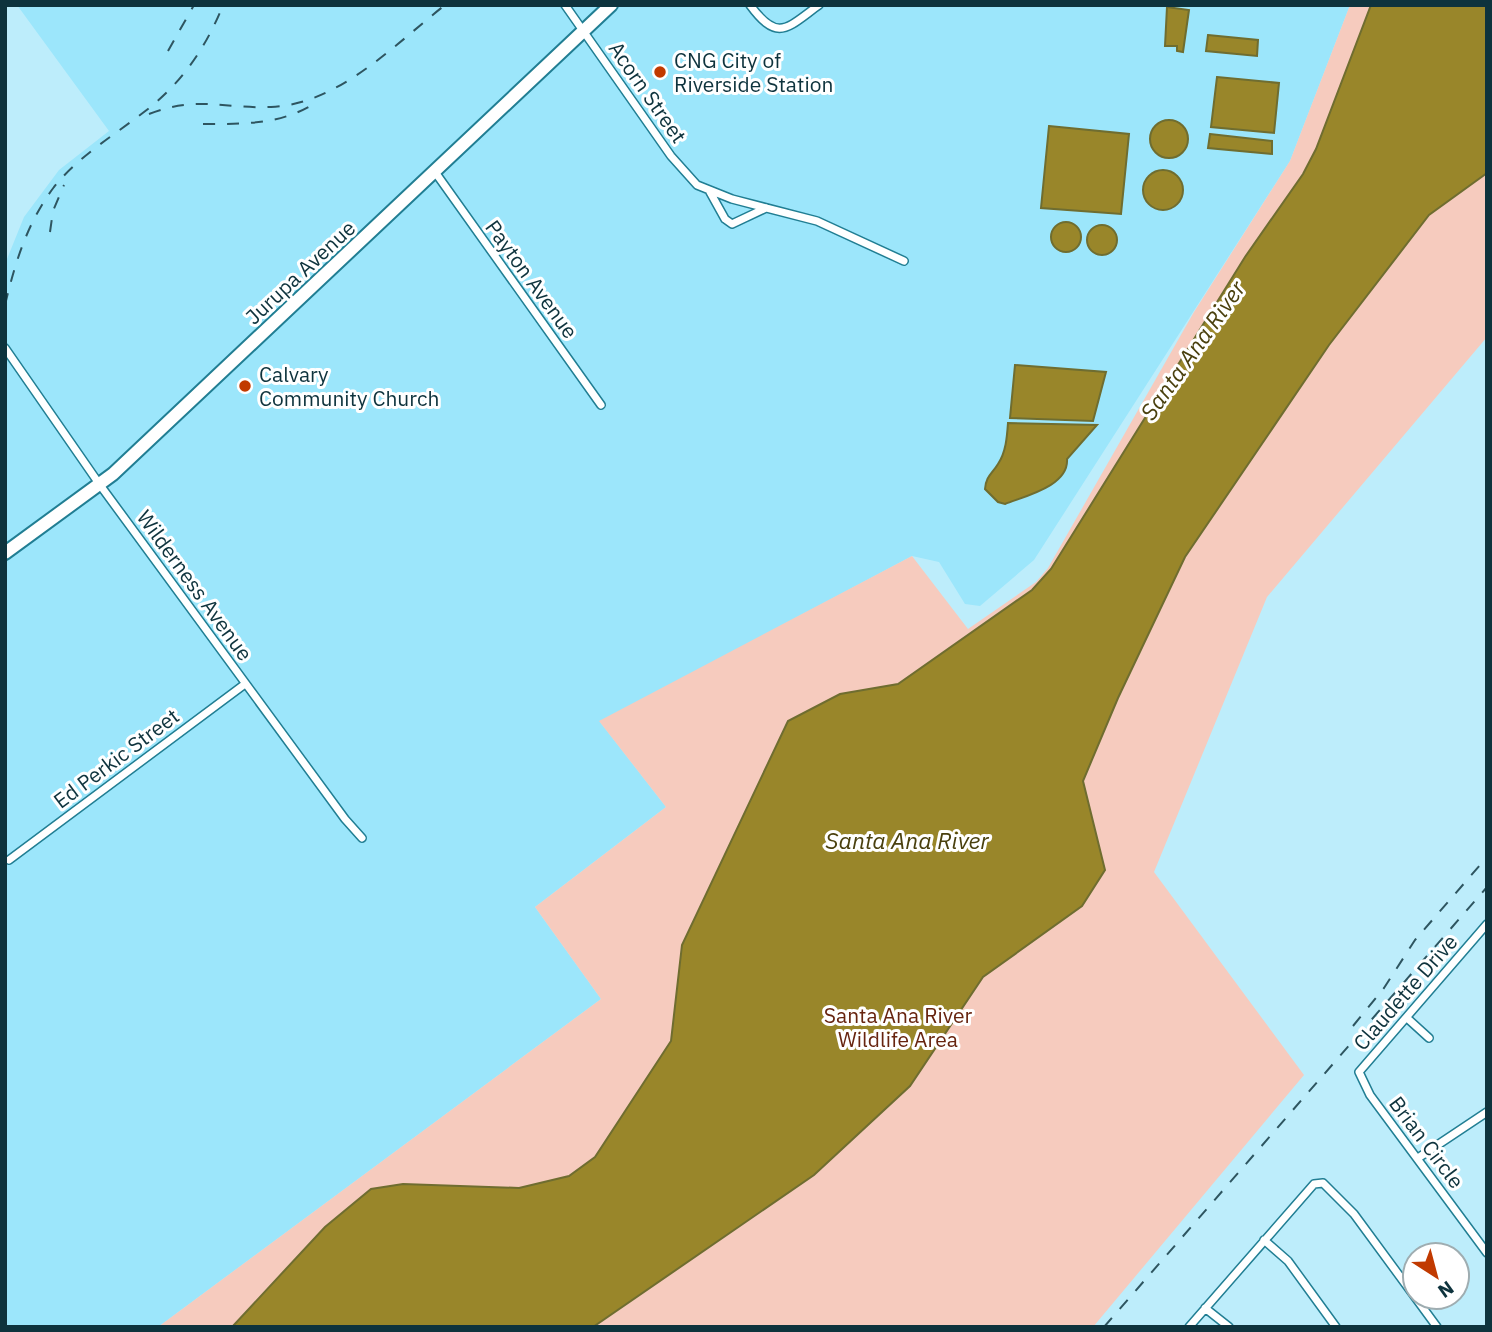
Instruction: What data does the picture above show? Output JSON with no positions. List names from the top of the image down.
{
  "streets": {
    "main road": ["Jurupa Avenue"],
    "street": [
      "Acorn Street",
      "Payton Avenue",
      "Wilderness Avenue",
      "Ed Perkic Street",
      "Claudette Drive",
      "Brian Circle"
    ]
  },
  "crossings": [
    ["Acorn Street", "Jurupa Avenue"],
    ["Jurupa Avenue", "Payton Avenue"],
    ["Jurupa Avenue", "Wilderness Avenue"],
    ["Wilderness Avenue", "Ed Perkic Street"],
    ["Claudette Drive", "Brian Circle"]
  ],
  "water": ["Santa Ana River"],
  "parks": ["Santa Ana River Wildlife Area"],
  "places": ["CNG City of Riverside Station", "Calvary Community Church"],
  "north": "bottom right"
}
